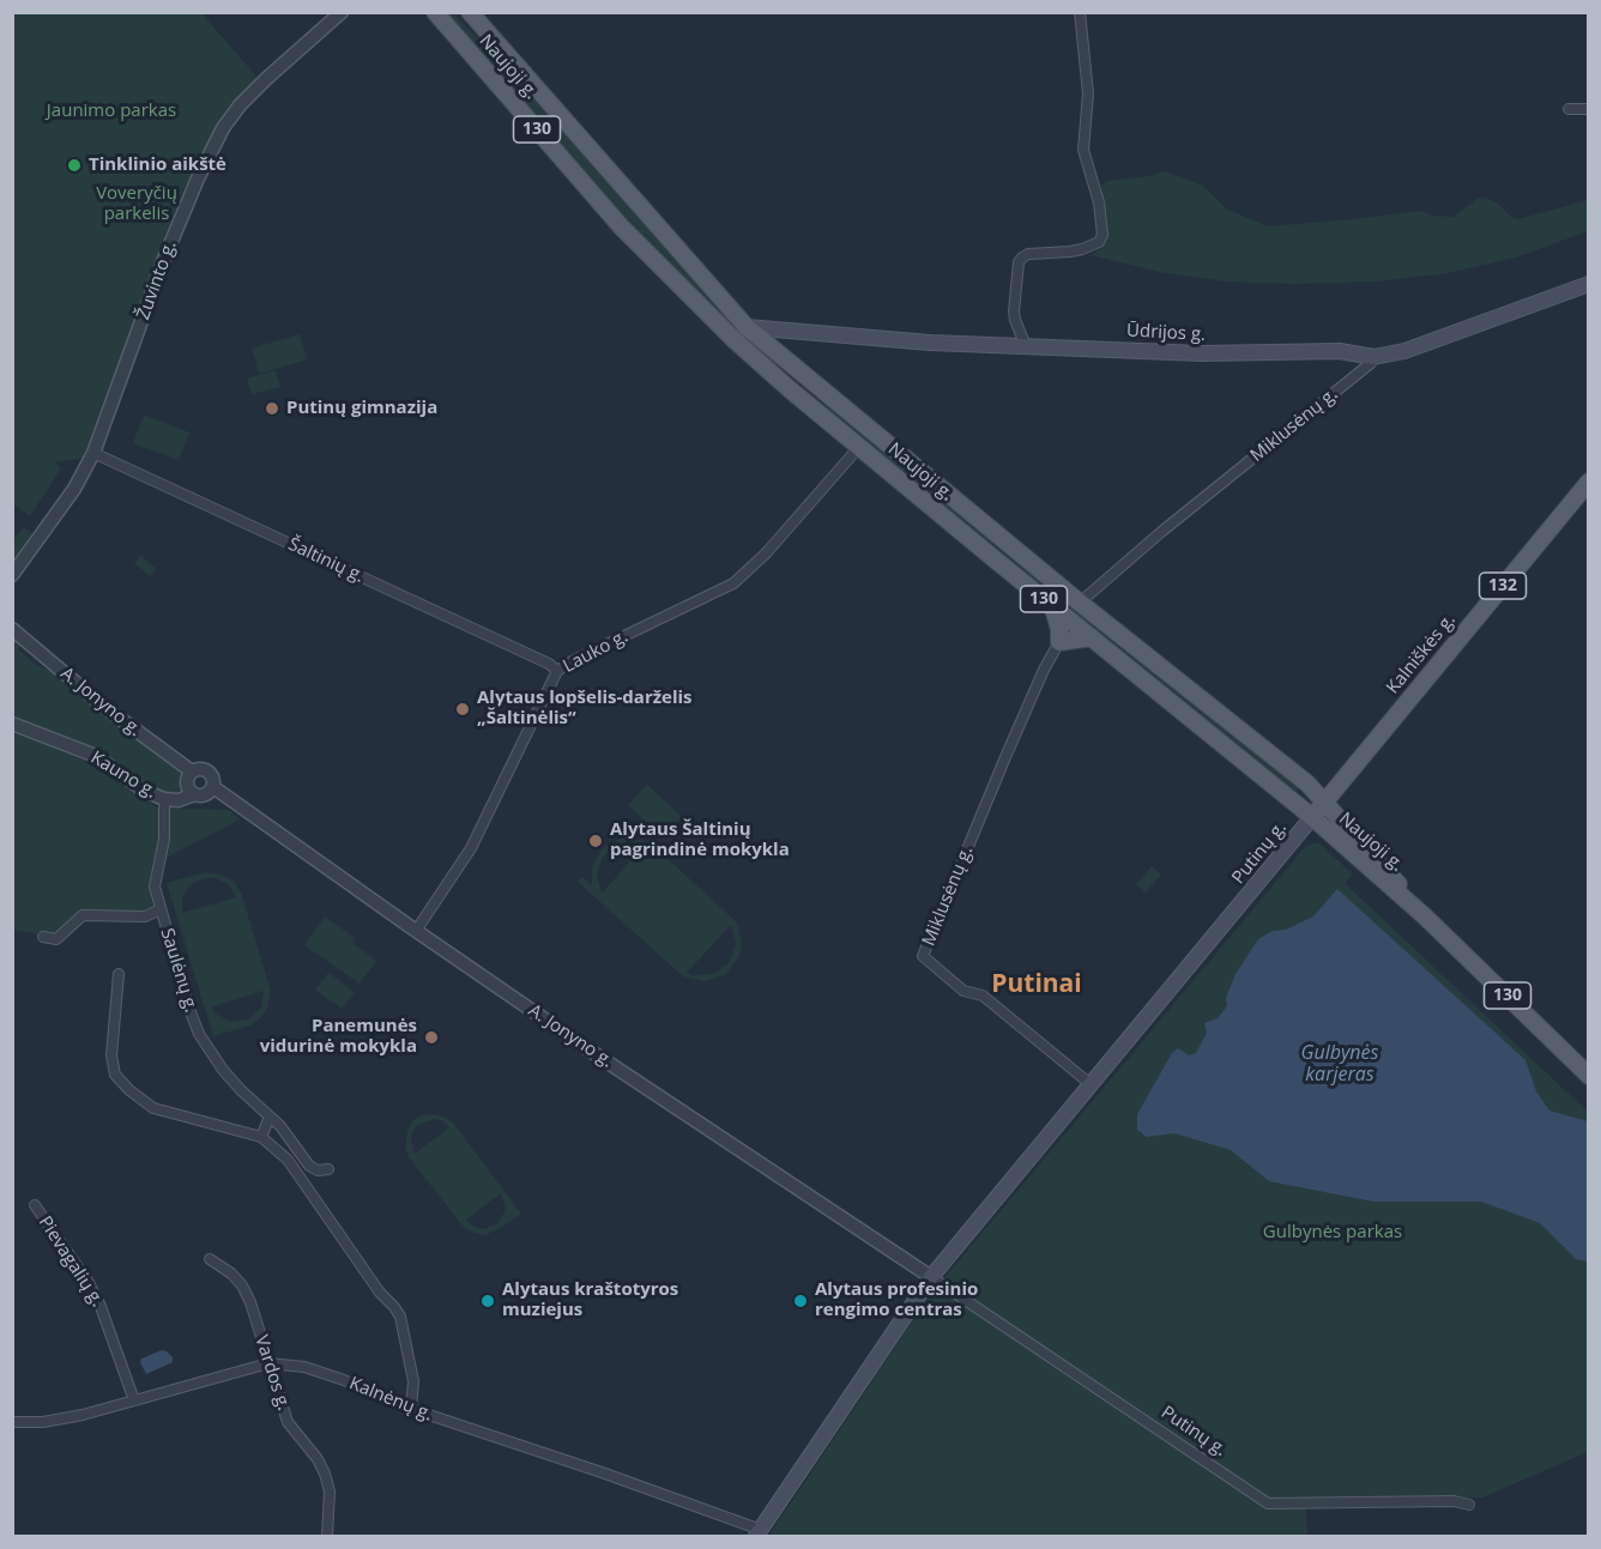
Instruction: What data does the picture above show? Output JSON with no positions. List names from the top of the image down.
{
  "streets": {
    "main road": [
      "Naujoji g.",
      "130",
      "Ūdrijos g.",
      "132",
      "Kalniškės g.",
      "Putinų g."
    ],
    "street": [
      "Žuvinto g.",
      "Miklusėnų g.",
      "Šaltinių g.",
      "Lauko g.",
      "A. Jonyno g.",
      "Kauno g.",
      "Saulėnų g.",
      "Pievagalių g.",
      "Vardos g.",
      "Kalnėnų g."
    ]
  },
  "crossings": [
    ["Naujoji g.", "Ūdrijos g."],
    ["Naujoji g.", "Miklusėnų g."],
    ["Naujoji g.", "Lauko g."],
    ["Naujoji g.", "Kalniškės g."],
    ["Naujoji g.", "Putinų g."],
    ["Žuvinto g.", "Šaltinių g."],
    ["Ūdrijos g.", "Miklusėnų g."],
    ["Miklusėnų g.", "Putinų g."],
    ["Šaltinių g.", "Lauko g."],
    ["Lauko g.", "A. Jonyno g."],
    ["Kalniškės g.", "Putinų g."],
    ["A. Jonyno g.", "Kauno g."],
    ["A. Jonyno g.", "Putinų g."],
    ["Kauno g.", "Saulėnų g."],
    ["Putinų g.", "Kalnėnų g."],
    ["Pievagalių g.", "Kalnėnų g."],
    ["Vardos g.", "Kalnėnų g."]
  ],
  "districts": ["Putinai"],
  "water": ["Gulbynės karjeras"],
  "parks": ["Jaunimo parkas", "Voveryčių parkelis", "Gulbynės parkas"],
  "places": [
    "Tinklinio aikštė",
    "Putinų gimnazija",
    "Alytaus lopšelis-darželis „Šaltinėlis“",
    "Alytaus Šaltinių pagrindinė mokykla",
    "Panemunės vidurinė mokykla",
    "Alytaus kraštotyros muziejus",
    "Alytaus profesinio rengimo centras"
  ]
}
